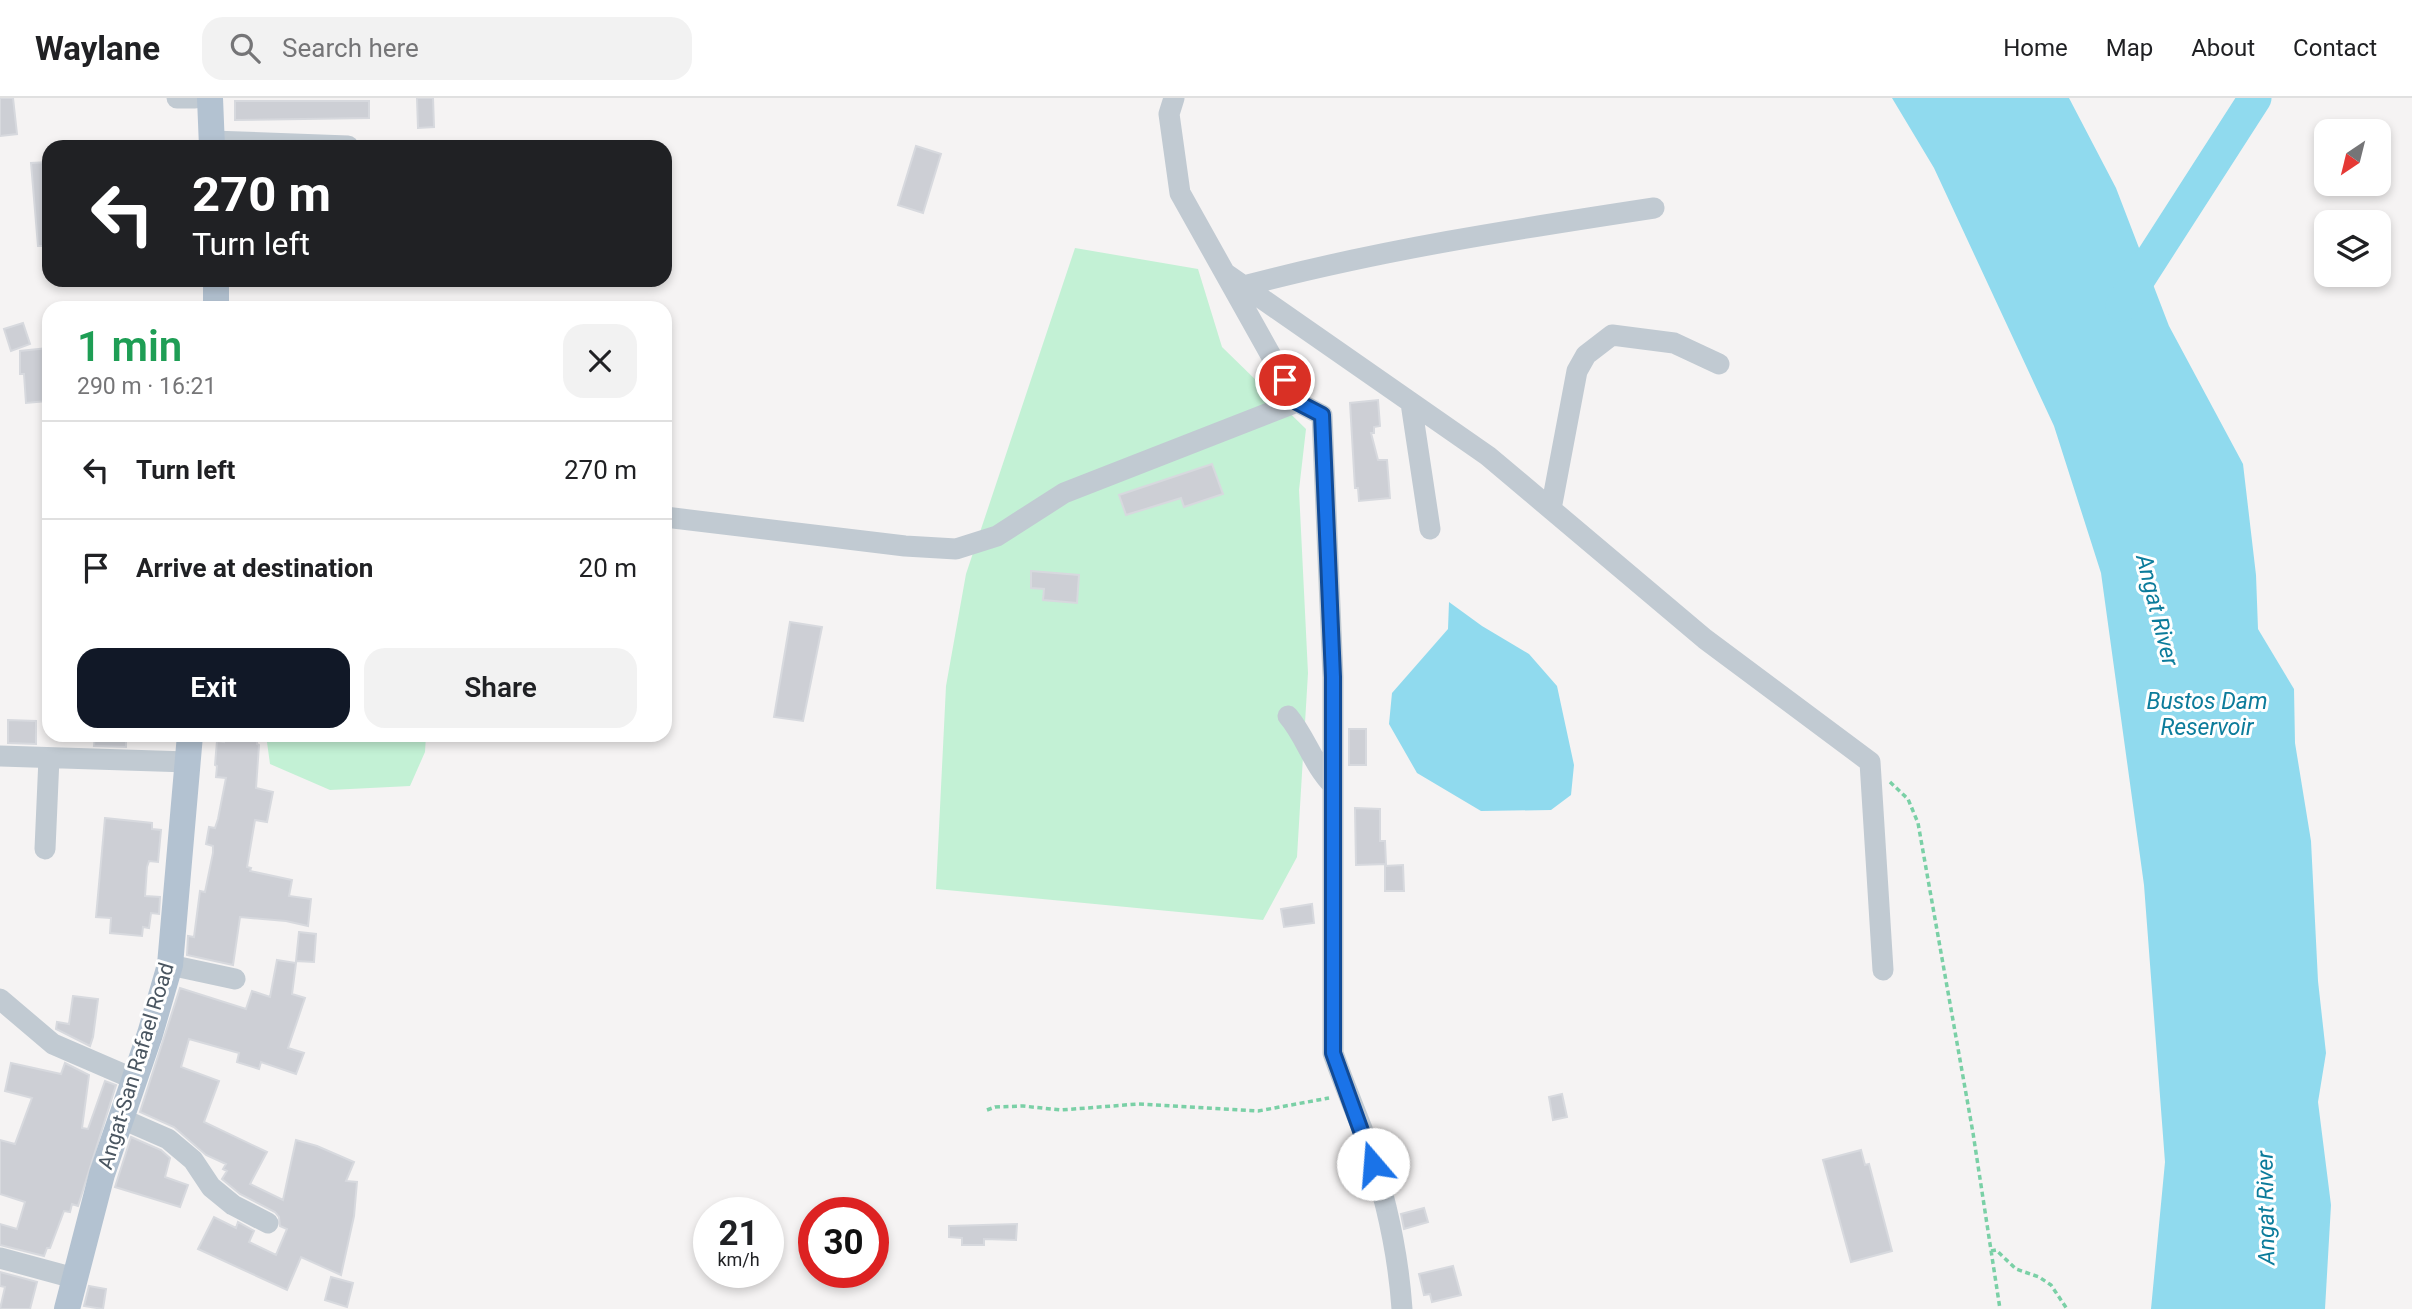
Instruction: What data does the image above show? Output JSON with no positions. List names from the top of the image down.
{
  "streets": {
    "main road": ["Angat-San Rafael Road"]
  },
  "water": ["Angat River", "Bustos Dam Reservoir"],
  "north": "bottom left",
  "page": {
    "header": "Waylane",
    "search": "Search here",
    "nav": [
      "Home",
      "Map",
      "About",
      "Contact"
    ],
    "turn": ["270 m", "Turn left"],
    "heading": ["1 min", "290 m · 16:21"],
    "list": [
      {
        "name": "Turn left",
        "value": "270 m"
      },
      {
        "name": "Arrive at destination",
        "value": "20 m"
      }
    ],
    "buttons": ["Exit", "Share"],
    "speed": "21 km/h",
    "limit": "30"
  }
}
